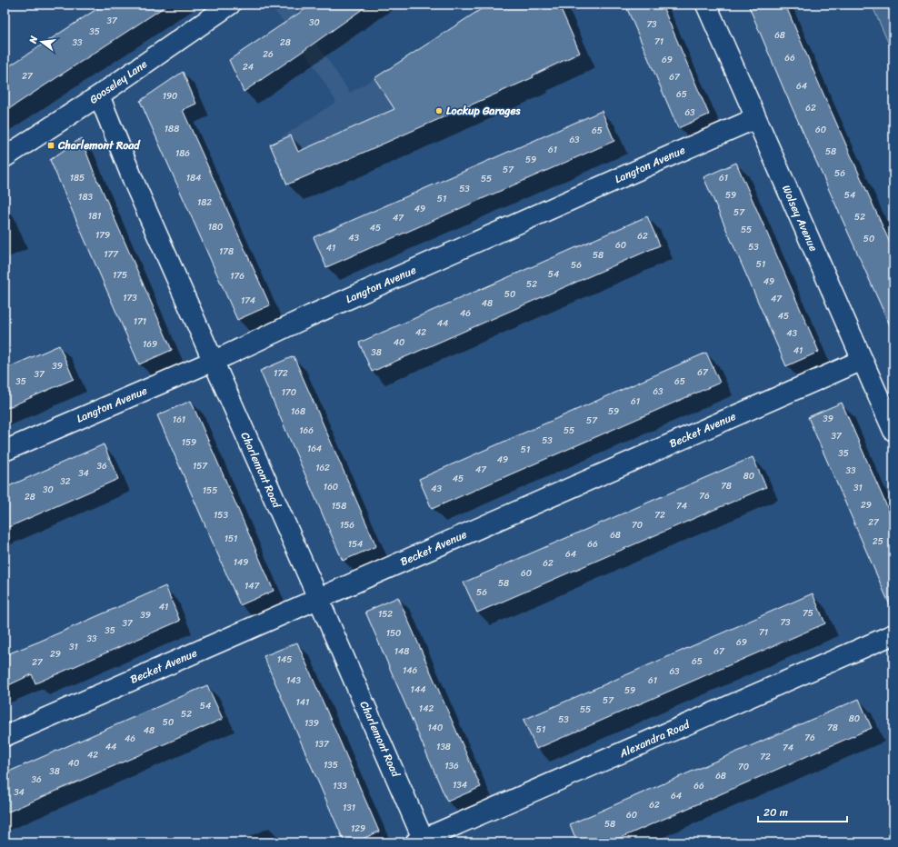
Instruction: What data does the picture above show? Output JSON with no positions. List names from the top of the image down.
{
  "streets": {
    "street": [
      "Gooseley Lane",
      "Langton Avenue",
      "Wolsey Avenue",
      "Becket Avenue",
      "Charlemont Road",
      "Alexandra Road"
    ]
  },
  "crossings": [
    ["Gooseley Lane", "Charlemont Road"],
    ["Langton Avenue", "Wolsey Avenue"],
    ["Langton Avenue", "Charlemont Road"],
    ["Wolsey Avenue", "Becket Avenue"],
    ["Becket Avenue", "Charlemont Road"],
    ["Charlemont Road", "Alexandra Road"]
  ],
  "places": {
    "other": ["Lockup Garages"],
    "transit": ["Charlemont Road"]
  },
  "house_numbers": [
    "37",
    "30",
    "73",
    "35",
    "68",
    "71",
    "33",
    "28",
    "26",
    "66",
    "69",
    "24",
    "27",
    "67",
    "64",
    "65",
    "190",
    "62",
    "63",
    "188",
    "60",
    "65",
    "63",
    "61",
    "58",
    "186",
    "59",
    "57",
    "56",
    "185",
    "184",
    "61",
    "55",
    "53",
    "59",
    "54",
    "183",
    "51",
    "182",
    "49",
    "57",
    "181",
    "52",
    "47",
    "180",
    "45",
    "55",
    "179",
    "62",
    "43",
    "50",
    "60",
    "53",
    "41",
    "178",
    "177",
    "58",
    "51",
    "56",
    "54",
    "175",
    "176",
    "49",
    "52",
    "50",
    "173",
    "47",
    "174",
    "48",
    "46",
    "45",
    "171",
    "44",
    "42",
    "43",
    "40",
    "169",
    "41",
    "38",
    "39",
    "67",
    "172",
    "37",
    "35",
    "65",
    "63",
    "170",
    "61",
    "168",
    "59",
    "39",
    "161",
    "57",
    "166",
    "55",
    "37",
    "53",
    "159",
    "164",
    "51",
    "35",
    "49",
    "36",
    "157",
    "162",
    "47",
    "33",
    "34",
    "80",
    "45",
    "32",
    "78",
    "160",
    "31",
    "43",
    "30",
    "155",
    "76",
    "28",
    "29",
    "158",
    "74",
    "153",
    "72",
    "27",
    "156",
    "70",
    "68",
    "151",
    "25",
    "154",
    "66",
    "64",
    "149",
    "62",
    "60",
    "58",
    "147",
    "56",
    "41",
    "75",
    "152",
    "39",
    "73",
    "37",
    "35",
    "71",
    "150",
    "33",
    "69",
    "31",
    "148",
    "67",
    "29",
    "145",
    "65",
    "27",
    "146",
    "63",
    "143",
    "61",
    "144",
    "59",
    "57",
    "141",
    "54",
    "142",
    "55",
    "52",
    "80",
    "53",
    "50",
    "139",
    "140",
    "78",
    "51",
    "48",
    "76",
    "46",
    "137",
    "44",
    "138",
    "74",
    "42",
    "72",
    "40",
    "135",
    "136",
    "70",
    "38",
    "68",
    "36",
    "134",
    "133",
    "66",
    "34",
    "64",
    "62",
    "131",
    "60",
    "58",
    "129"
  ],
  "scale_bar": "20 m",
  "north": "left"
}
